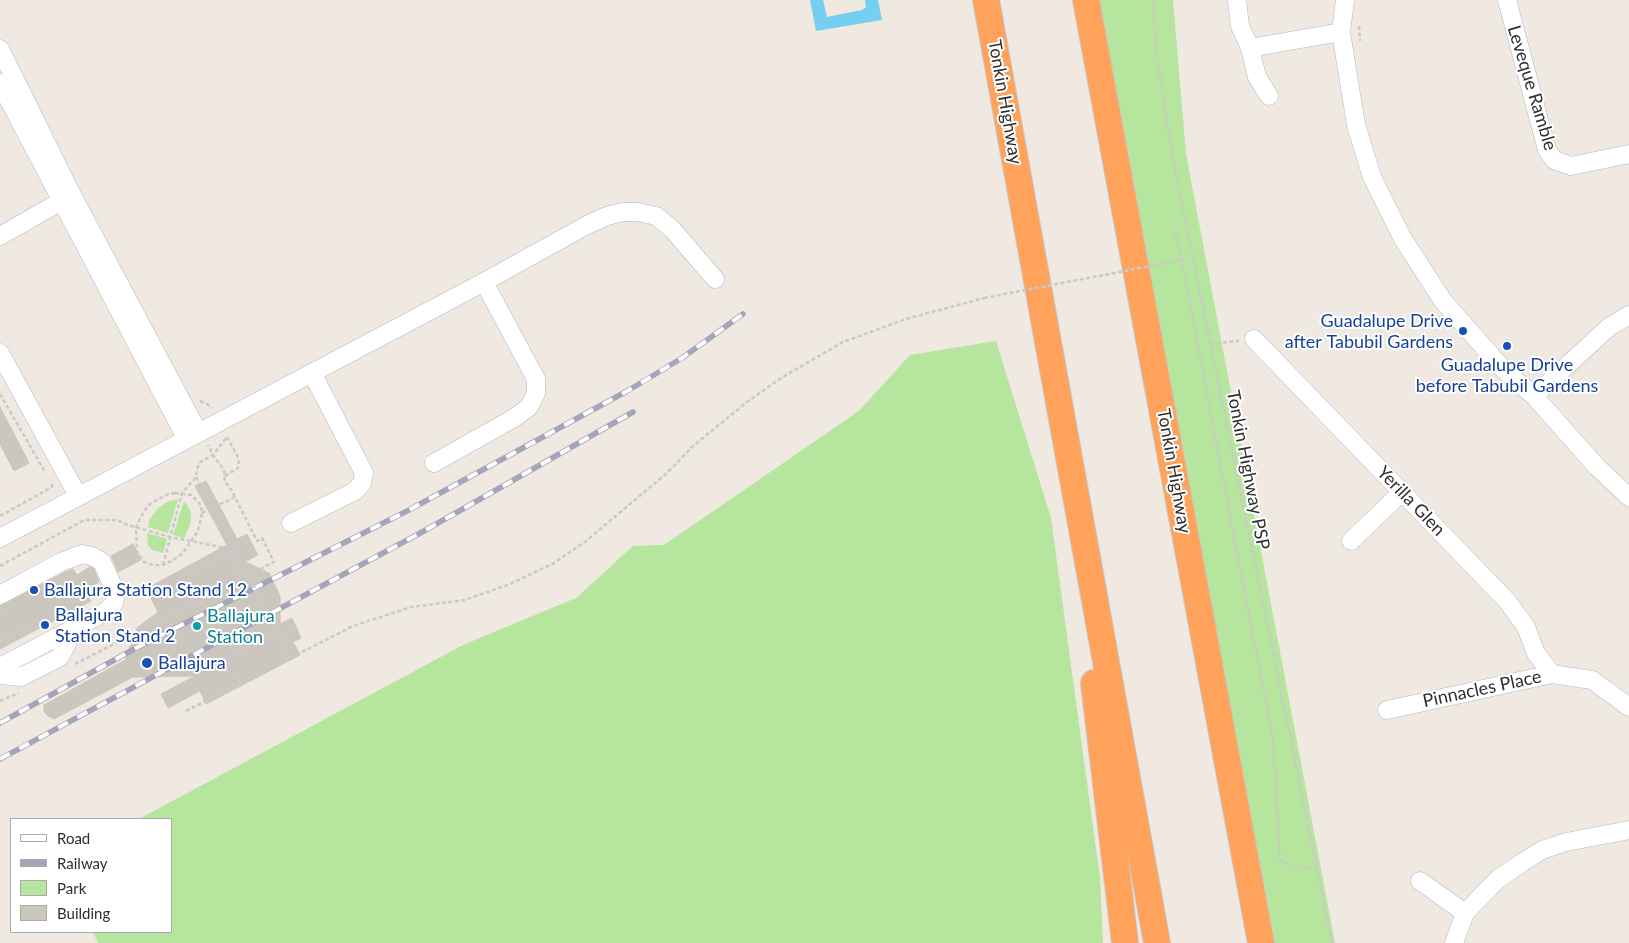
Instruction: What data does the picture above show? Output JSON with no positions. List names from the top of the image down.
{
  "streets": {
    "highway": ["Tonkin Highway"],
    "street": ["Leveque Ramble", "Yerilla Glen", "Pinnacles Place"],
    "path": ["Tonkin Highway PSP"]
  },
  "crossings": [
    ["Yerilla Glen", "Pinnacles Place"]
  ],
  "places": [
    "Guadalupe Drive after Tabubil Gardens",
    "Guadalupe Drive before Tabubil Gardens",
    "Ballajura Station Stand 12",
    "Ballajura Station Stand 2",
    "Ballajura Station",
    "Ballajura"
  ],
  "legend": [
    "Road",
    "Railway",
    "Park",
    "Building"
  ]
}
